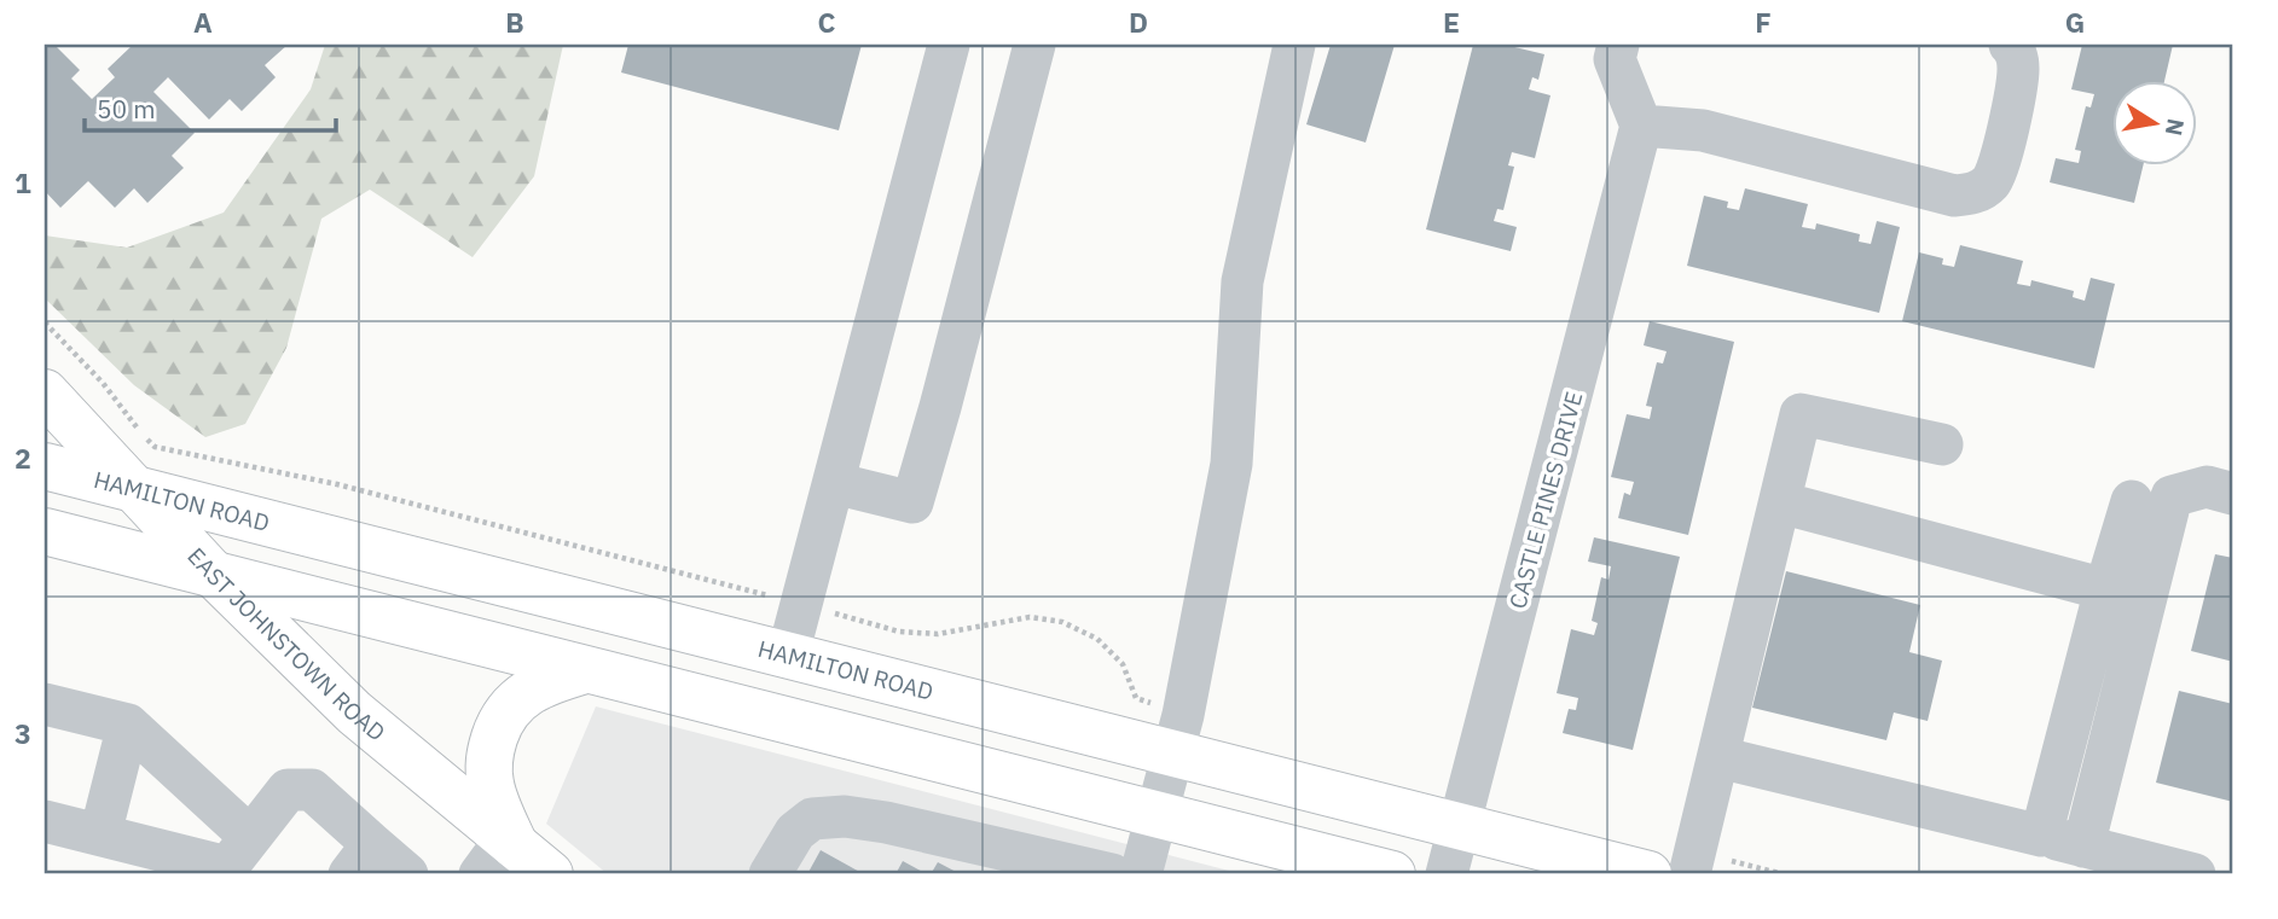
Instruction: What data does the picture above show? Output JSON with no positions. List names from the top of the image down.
{
  "streets": {
    "main road": ["HAMILTON ROAD", "EAST JOHNSTOWN ROAD"],
    "street": ["CASTLE PINES DRIVE"]
  },
  "crossings": [
    ["CASTLE PINES DRIVE", "HAMILTON ROAD"],
    ["HAMILTON ROAD", "EAST JOHNSTOWN ROAD"]
  ],
  "scale_bar": "50 m",
  "north": "right",
  "grid": {
    "columns": [
      "A",
      "B",
      "C",
      "D",
      "E",
      "F",
      "G"
    ],
    "rows": ["1", "2", "3"]
  }
}
